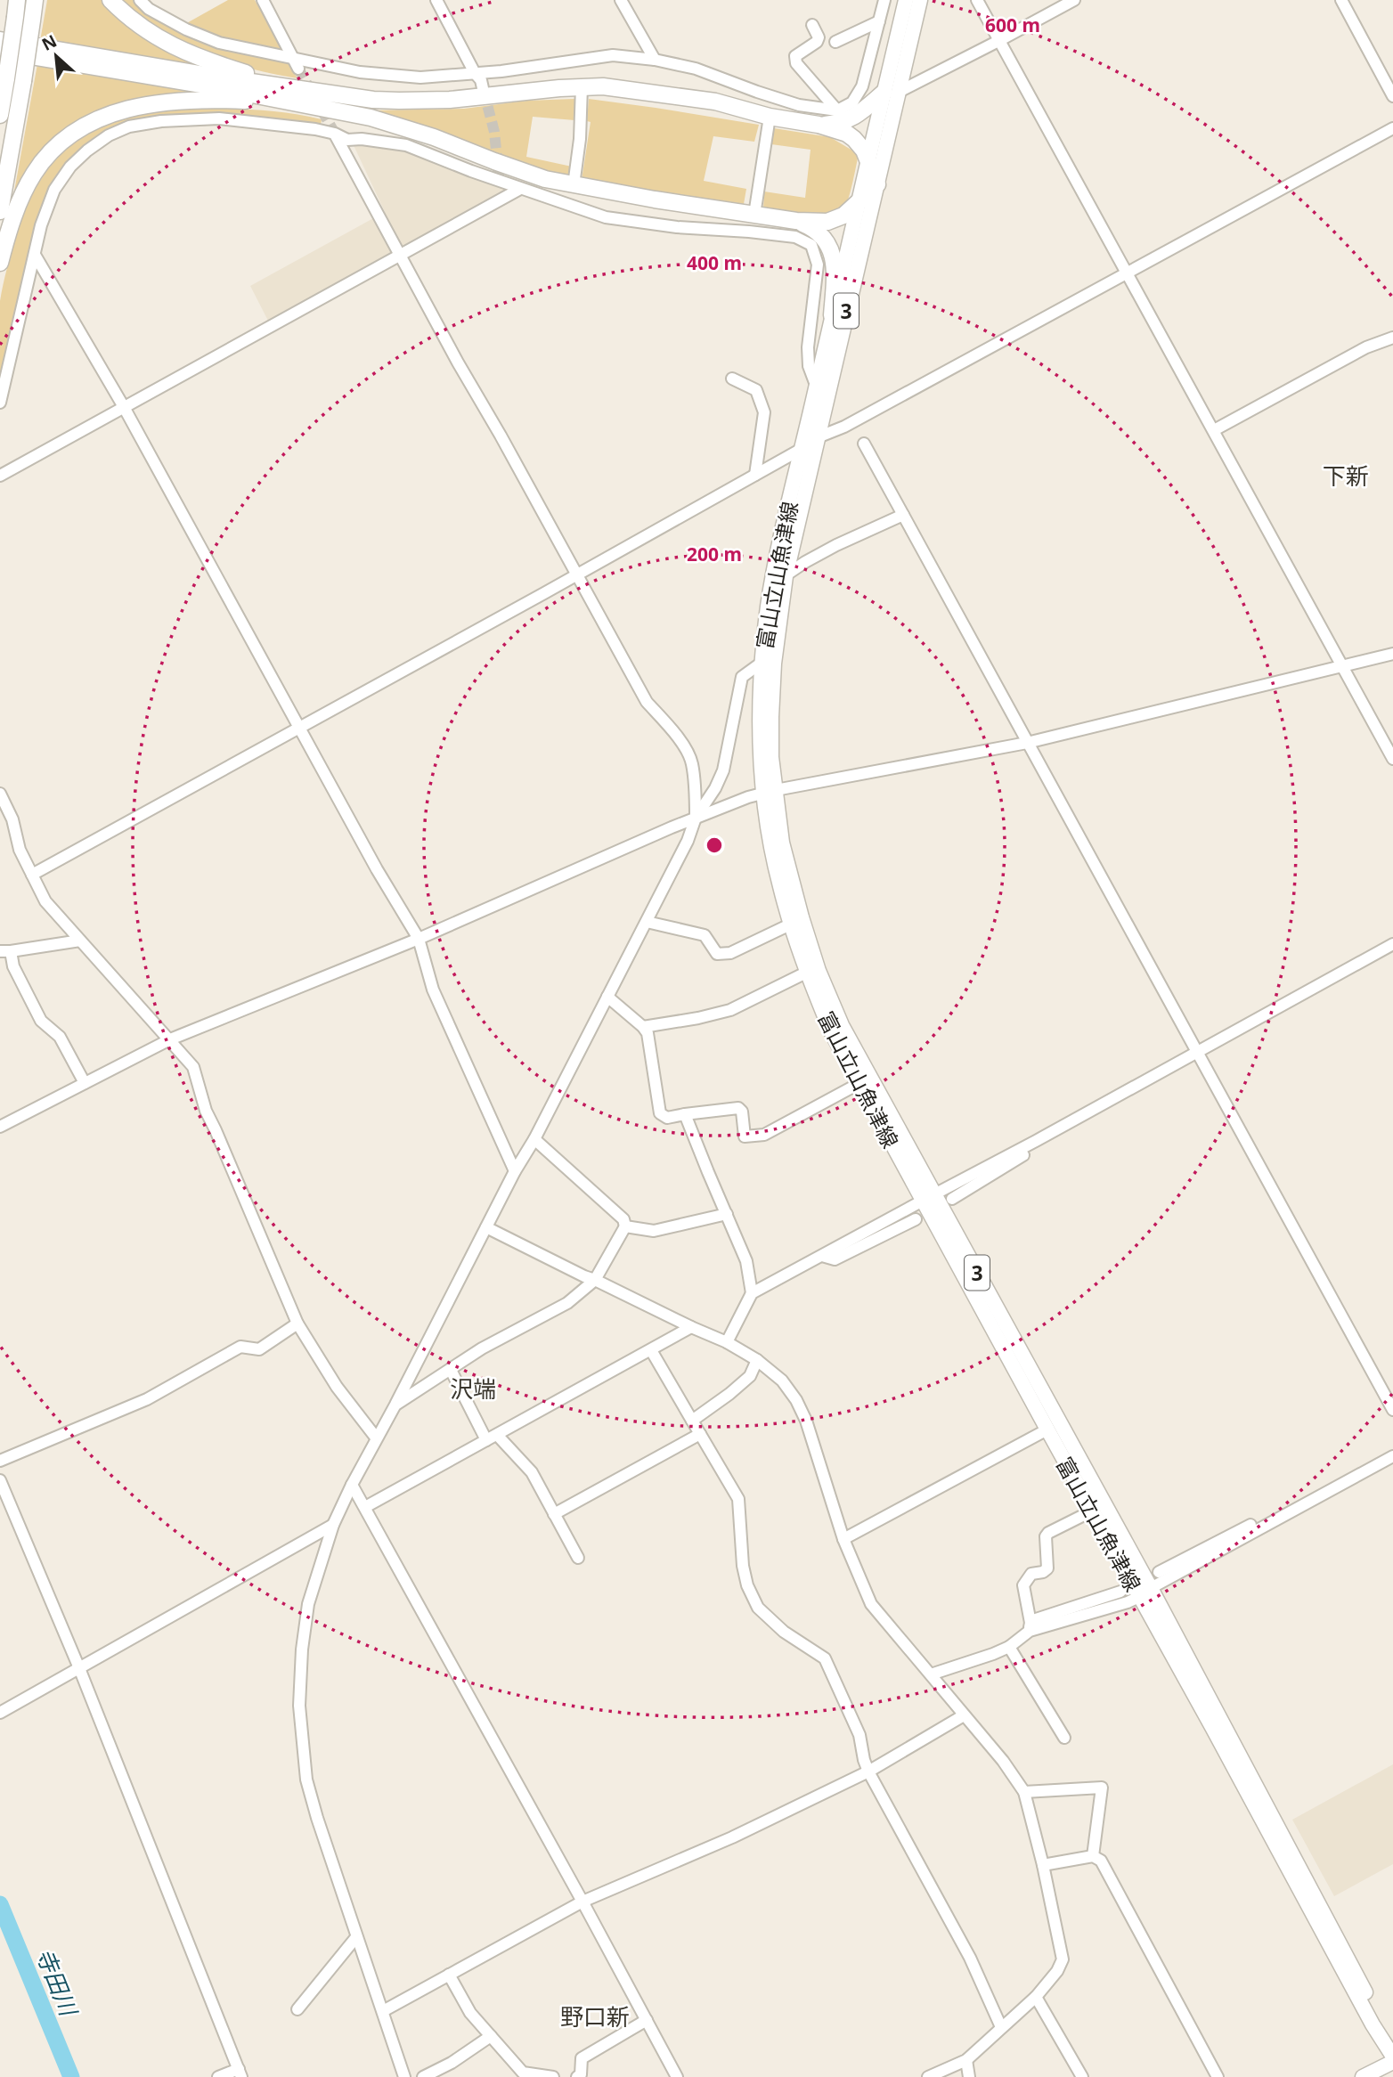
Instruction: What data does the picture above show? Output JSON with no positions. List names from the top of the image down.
{
  "streets": {
    "main road": ["3", "富山立山魚津線"]
  },
  "districts": ["下新", "沢端", "野口新"],
  "water": ["寺田川"],
  "north": "top left",
  "rings": ["600 m", "400 m", "200 m"]
}
